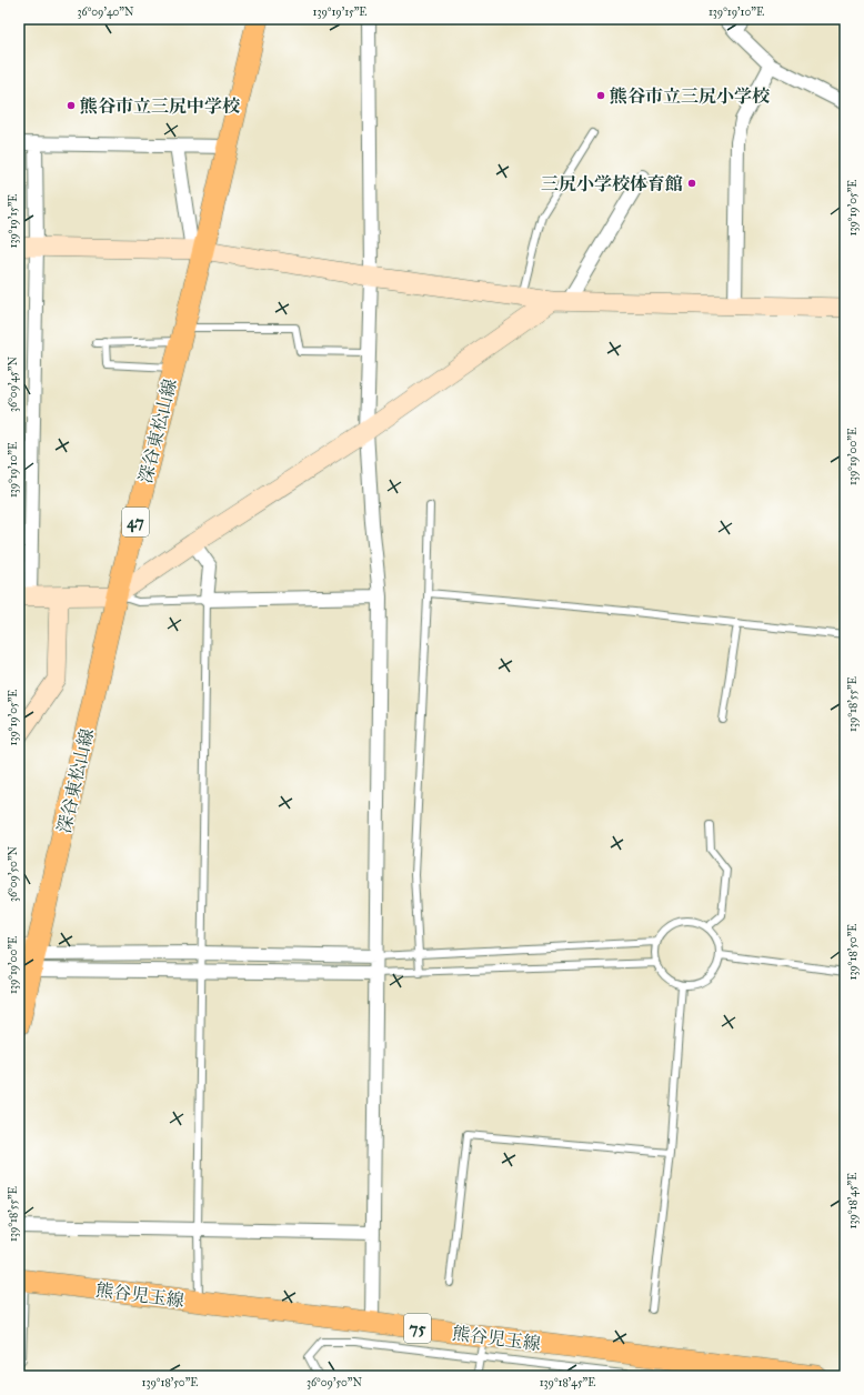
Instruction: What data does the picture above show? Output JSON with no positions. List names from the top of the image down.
{
  "streets": {
    "main road": [
      "深谷東松山線",
      "47",
      "熊谷児玉線",
      "75"
    ]
  },
  "places": ["熊谷市立三尻小学校", "熊谷市立三尻中学校", "三尻小学校体育館"],
  "coordinates": [
    "36°09'40\"N",
    "139°19'15\"E",
    "139°19'10\"E",
    "139°19'05\"E",
    "36°09'45\"N",
    "139°19'00\"E",
    "139°18'55\"E",
    "36°09'50\"N",
    "139°18'50\"E",
    "139°18'45\"E"
  ]
}
